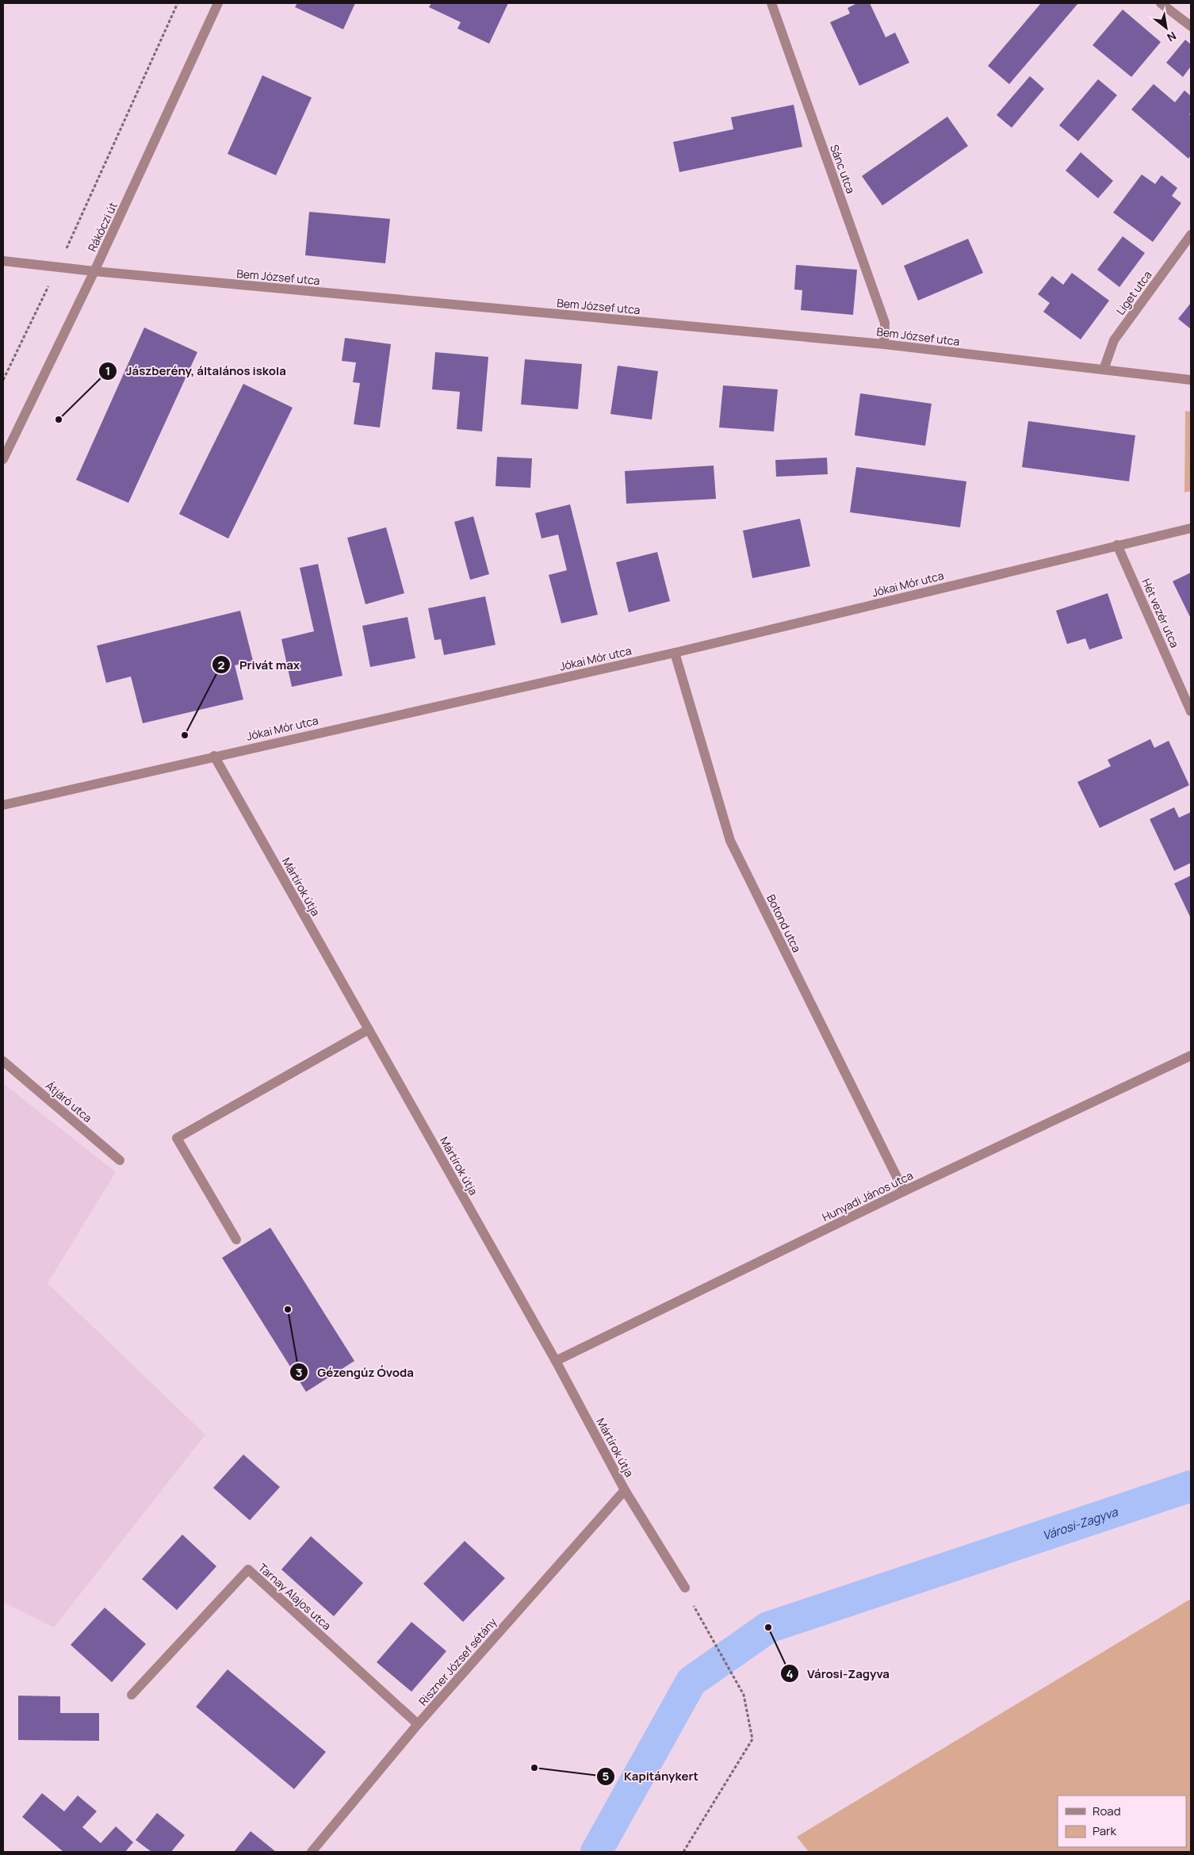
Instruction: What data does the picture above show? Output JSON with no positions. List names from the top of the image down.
{
  "streets": {
    "street": [
      "Sánc utca",
      "Rákóczi út",
      "Bem József utca",
      "Liget utca",
      "Jókai Mór utca",
      "Hét vezér utca",
      "Mártírok útja",
      "Botond utca",
      "Átjáró utca",
      "Hunyadi János utca",
      "Tarnay Alajos utca",
      "Riszner József sétány"
    ]
  },
  "crossings": [
    ["Sánc utca", "Bem József utca"],
    ["Rákóczi út", "Bem József utca"],
    ["Bem József utca", "Liget utca"],
    ["Jókai Mór utca", "Hét vezér utca"],
    ["Jókai Mór utca", "Mártírok útja"],
    ["Jókai Mór utca", "Botond utca"],
    ["Mártírok útja", "Hunyadi János utca"],
    ["Mártírok útja", "Riszner József sétány"],
    ["Botond utca", "Hunyadi János utca"],
    ["Tarnay Alajos utca", "Riszner József sétány"]
  ],
  "water": ["Városi-Zagyva"],
  "places": [
    "Jászberény, általános iskola",
    "Privát max",
    "Gézengúz Óvoda",
    "Városi-Zagyva",
    "Kapitánykert"
  ],
  "legend": ["Road", "Park"],
  "north": "bottom right"
}
